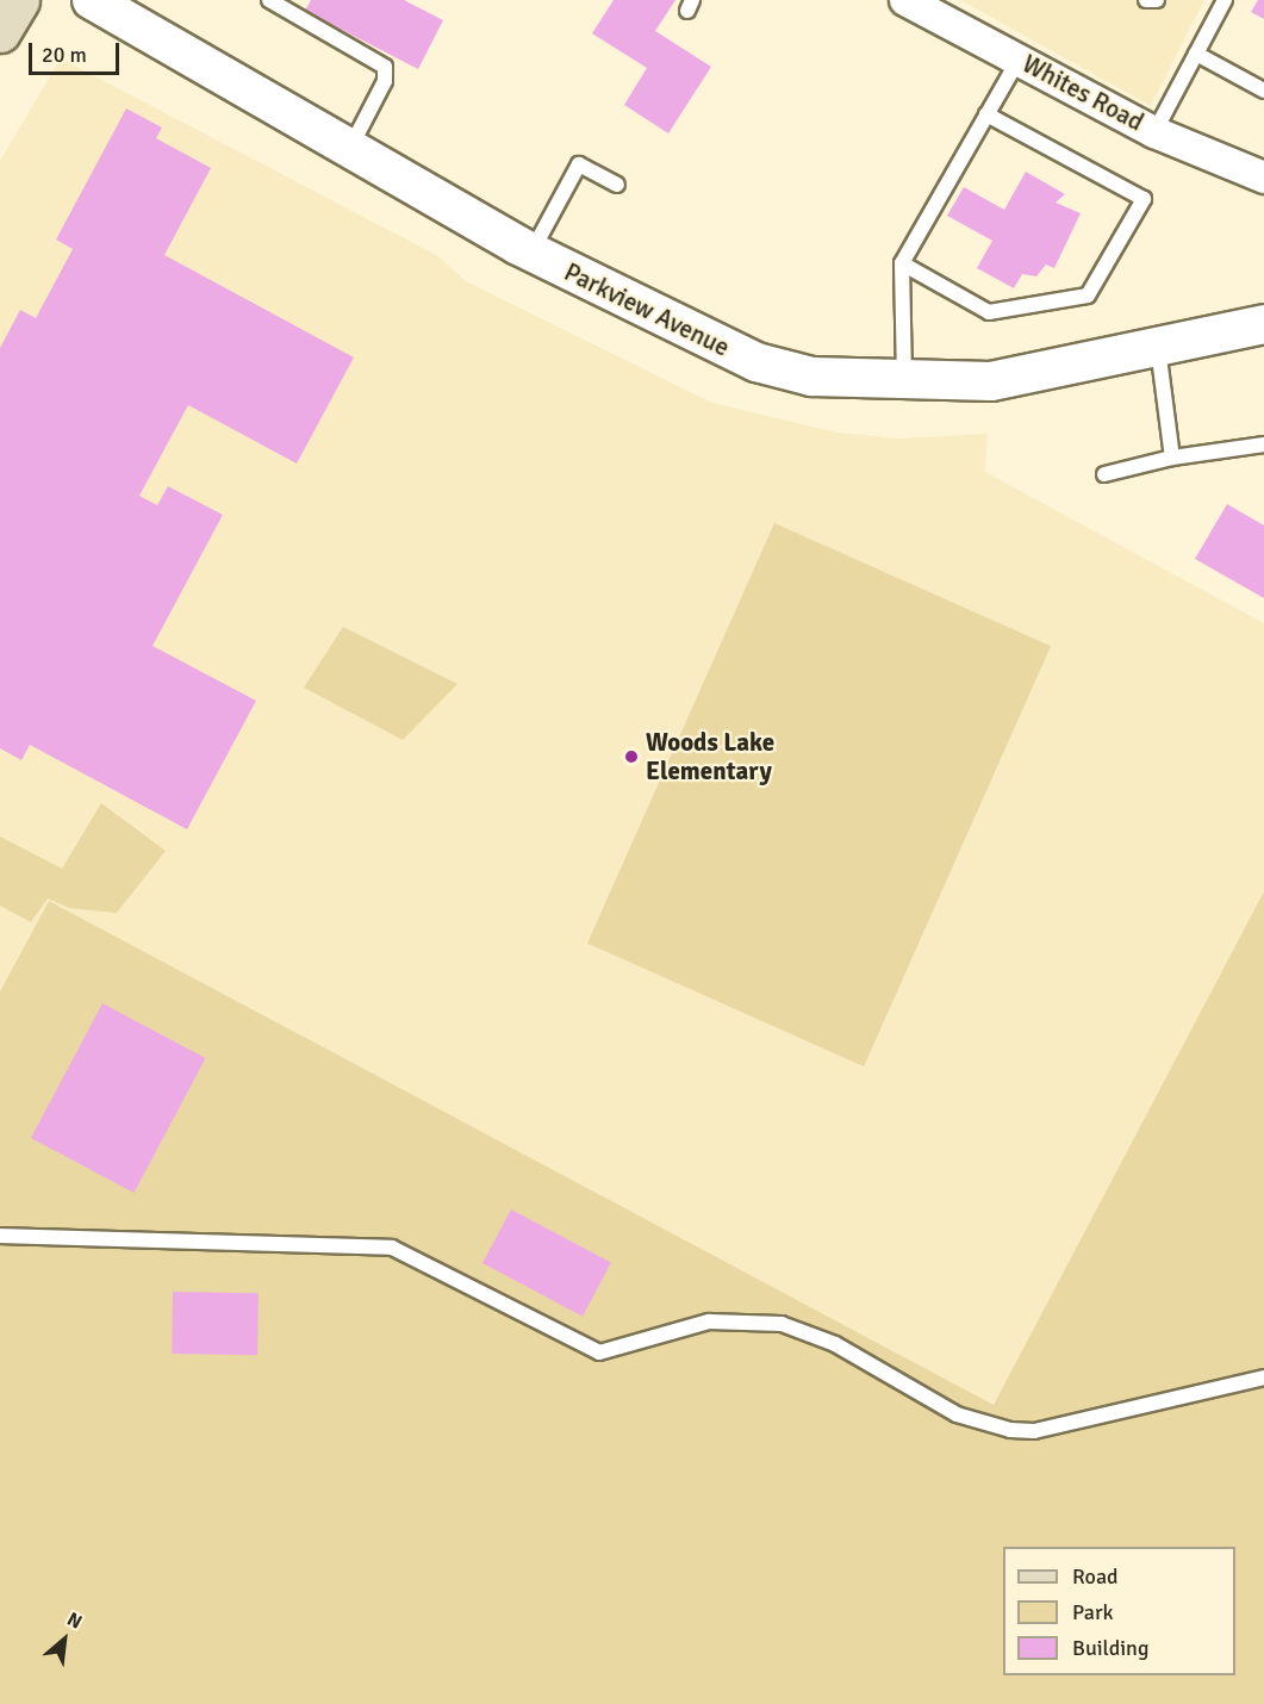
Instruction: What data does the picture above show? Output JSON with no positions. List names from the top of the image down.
{
  "streets": {
    "street": ["Whites Road", "Parkview Avenue"]
  },
  "places": ["Woods Lake Elementary"],
  "legend": ["Road", "Park", "Building"],
  "scale_bar": "20 m",
  "north": "top right"
}
